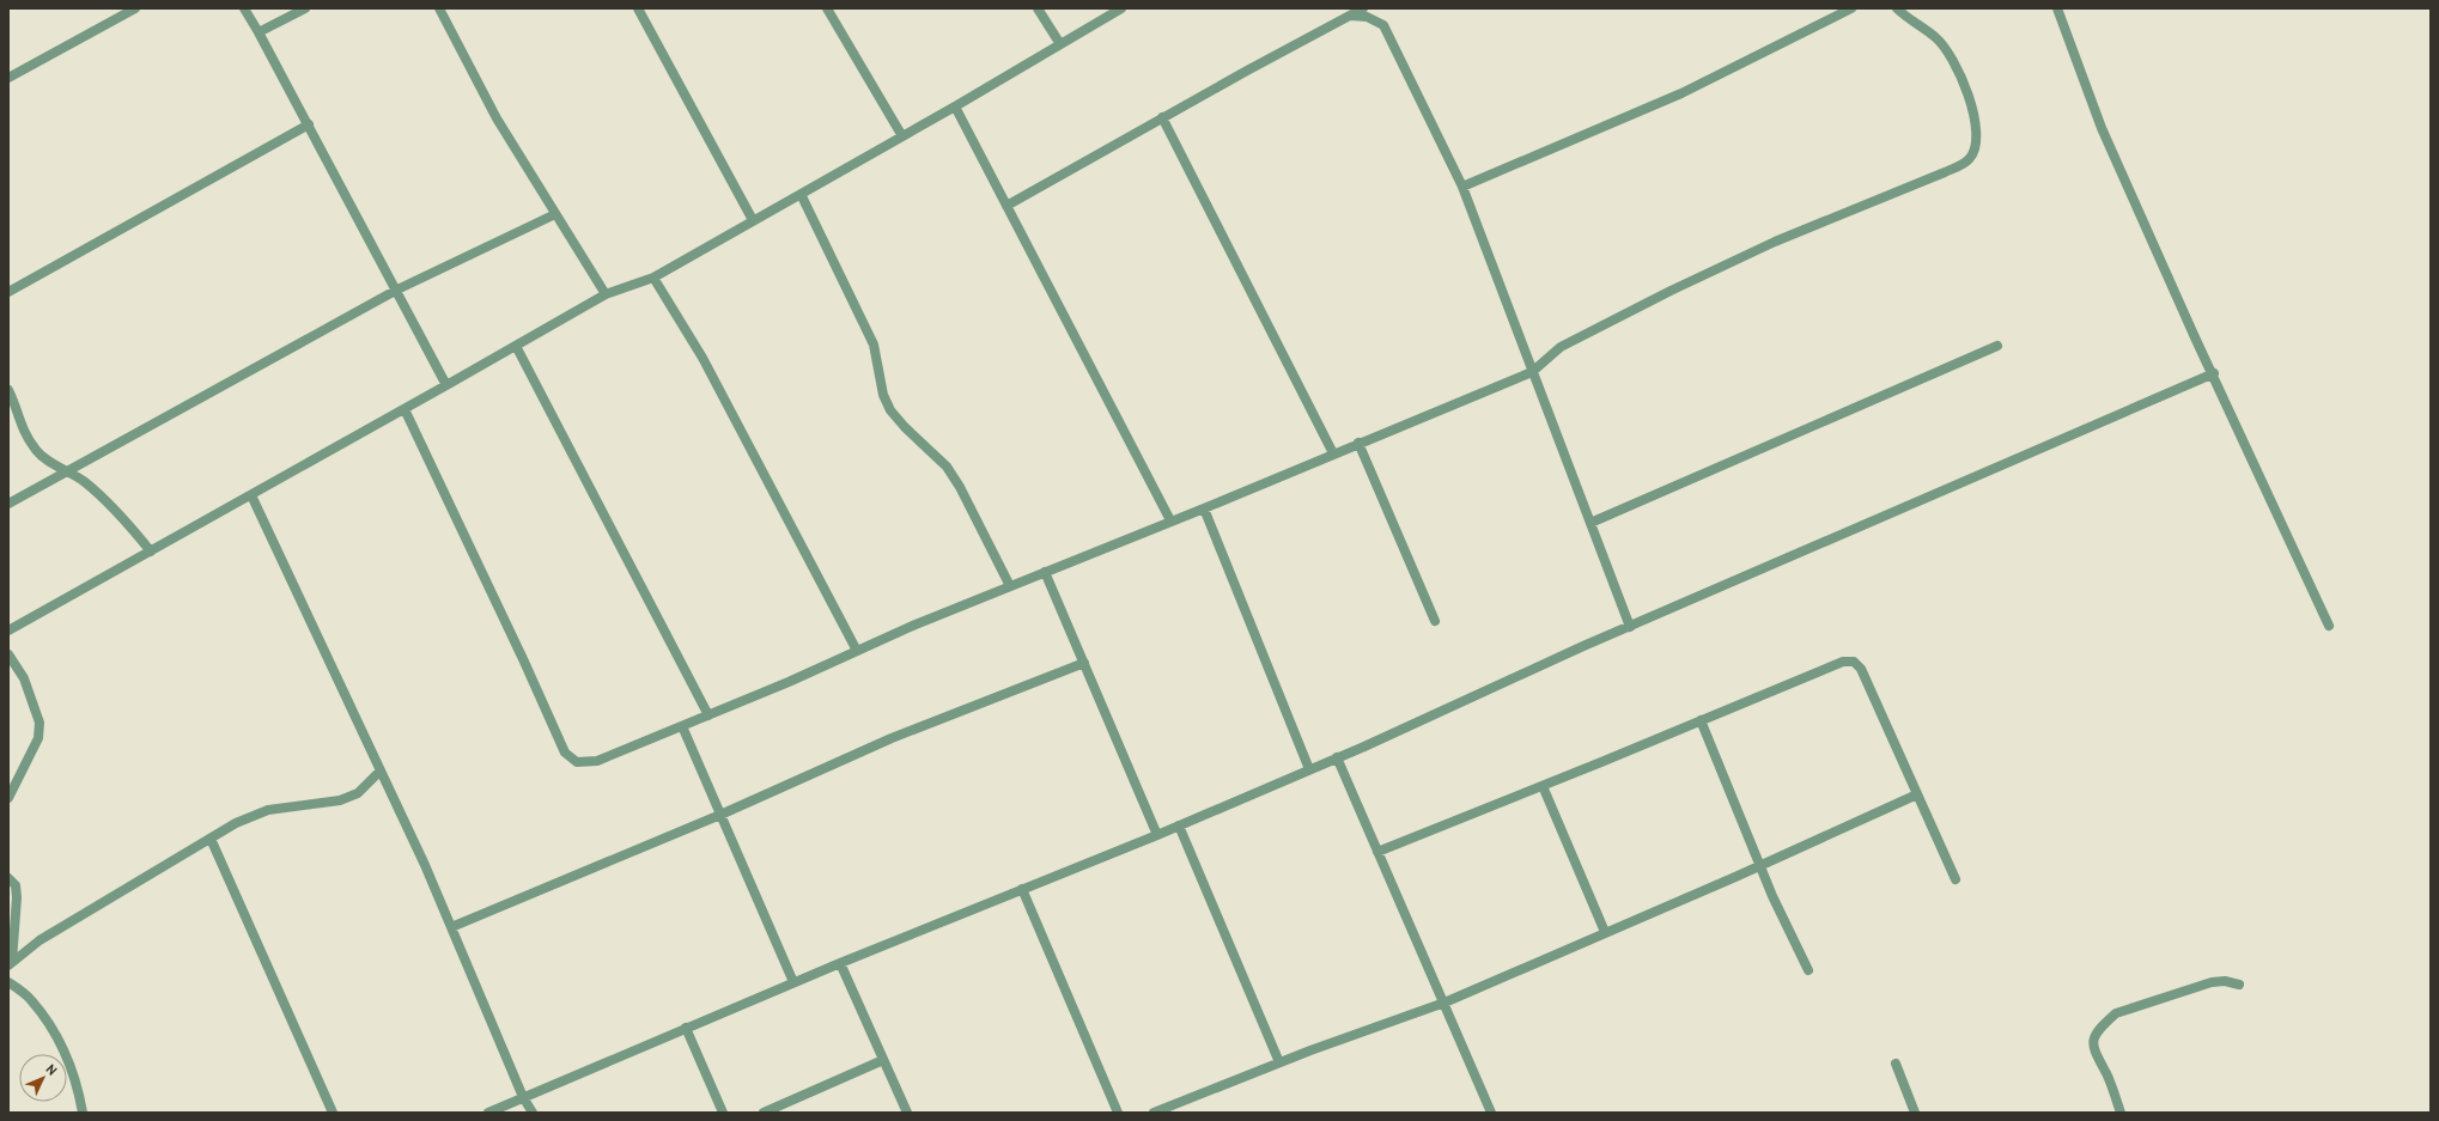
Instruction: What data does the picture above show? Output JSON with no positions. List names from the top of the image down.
{
  "north": "top right"
}
